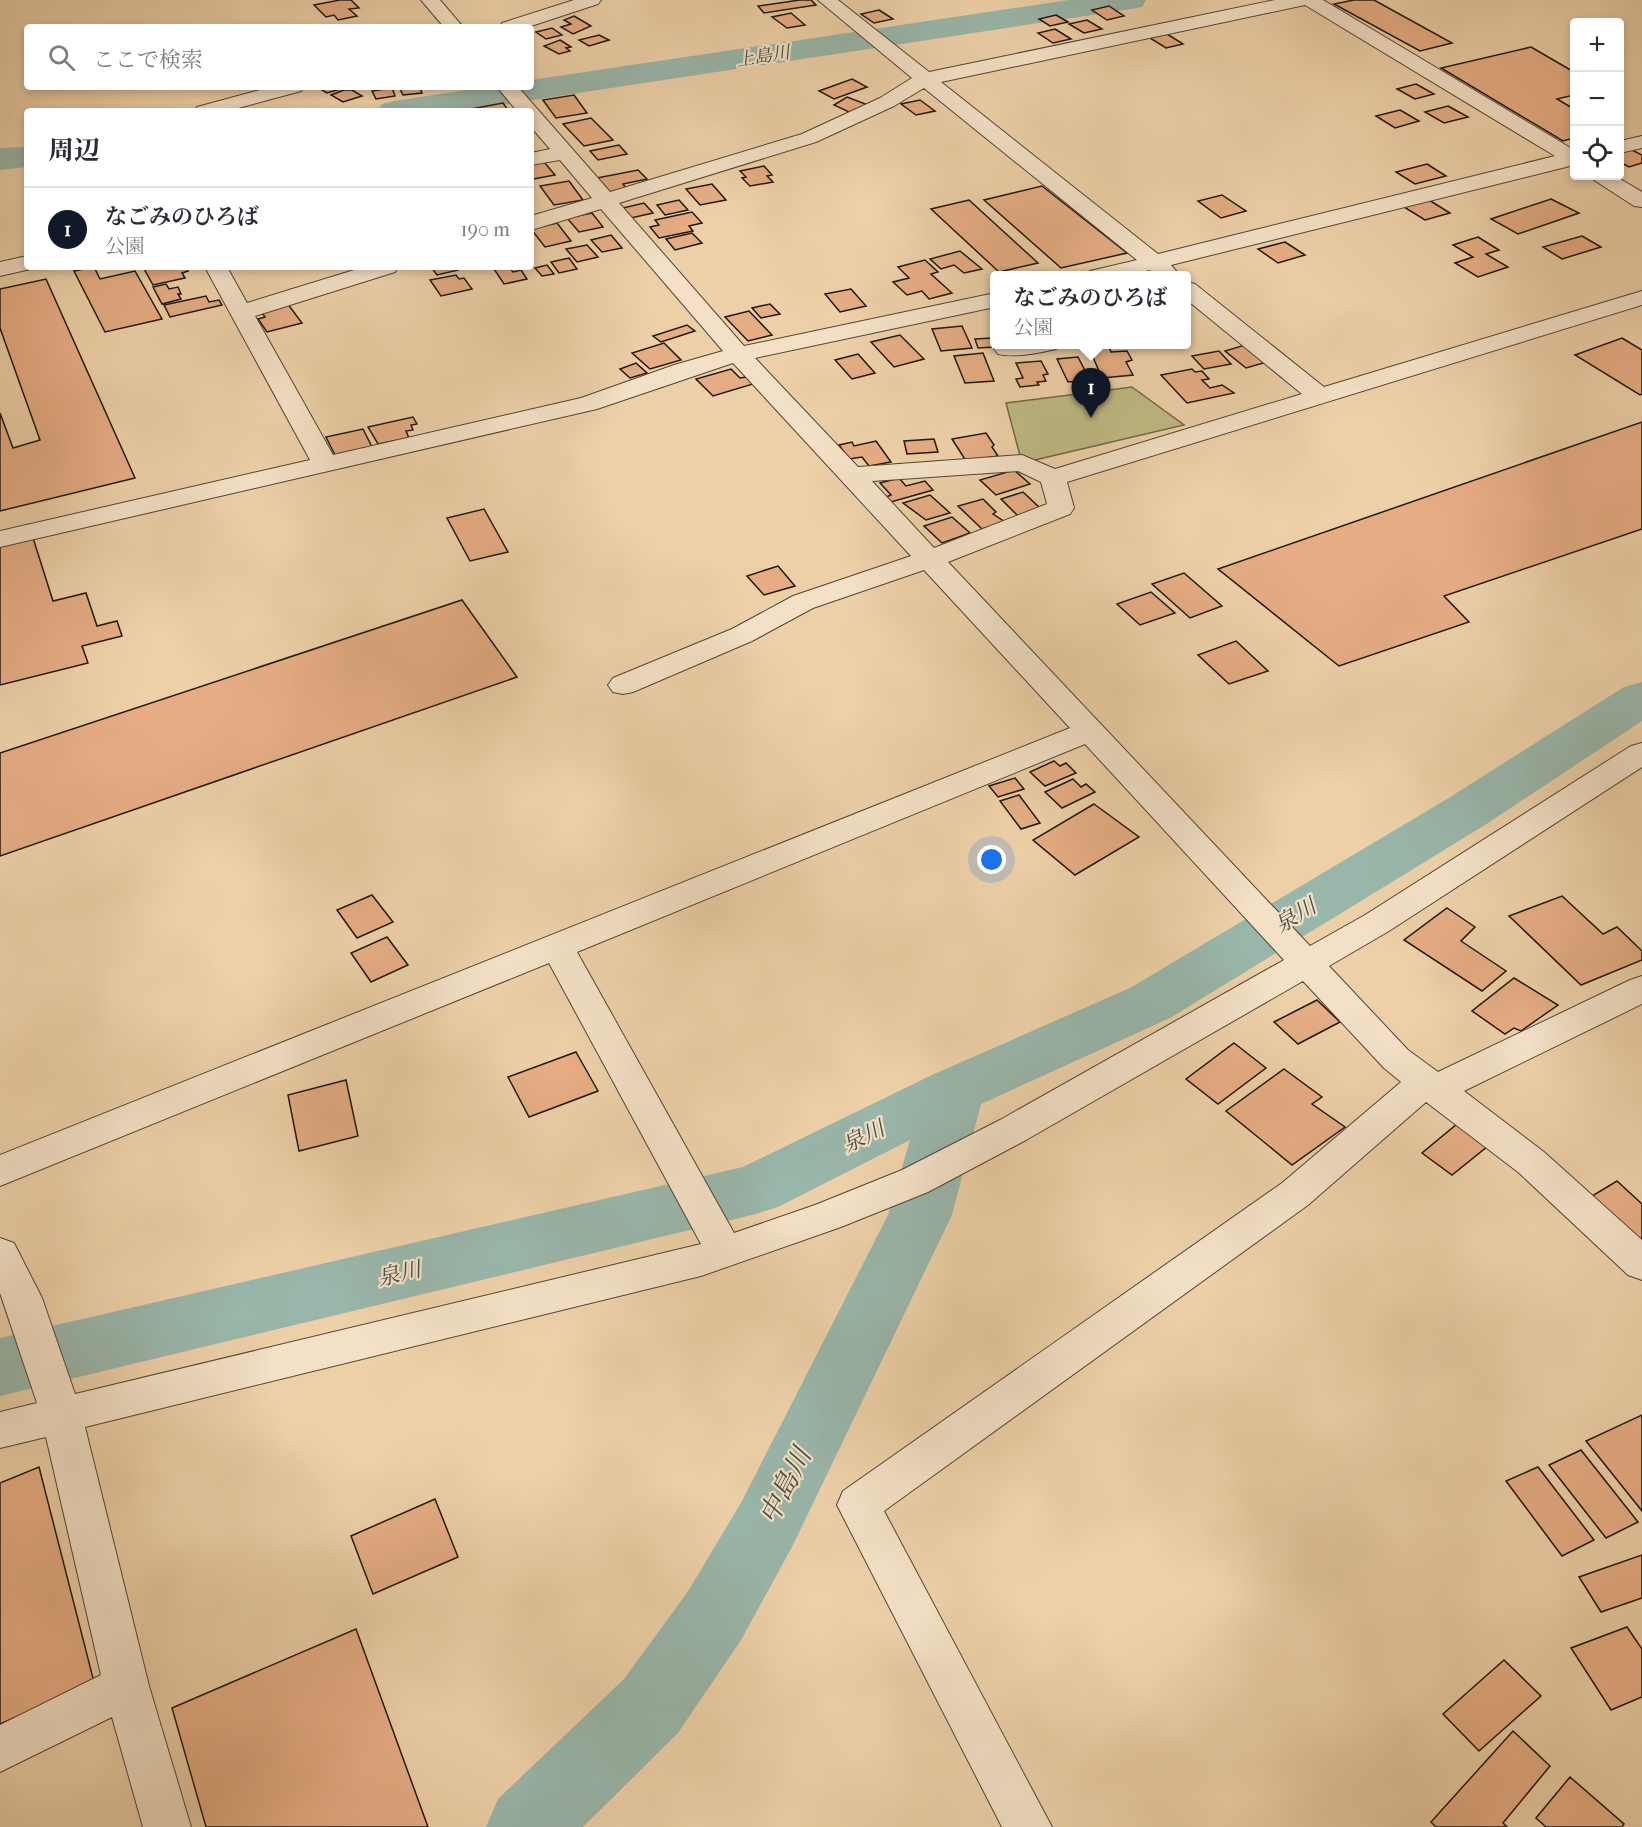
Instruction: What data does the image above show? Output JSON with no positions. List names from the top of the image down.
{
  "water": ["上島川", "泉川", "中島川"],
  "page": {
    "map_buttons": ["+", "−"],
    "search": "ここで検索",
    "heading": "周辺",
    "list": [
      {
        "mark": "1",
        "name": "なごみのひろば",
        "note": "公園",
        "value": "190 m"
      }
    ],
    "popup": ["なごみのひろば", "公園"],
    "pins": "1"
  }
}
